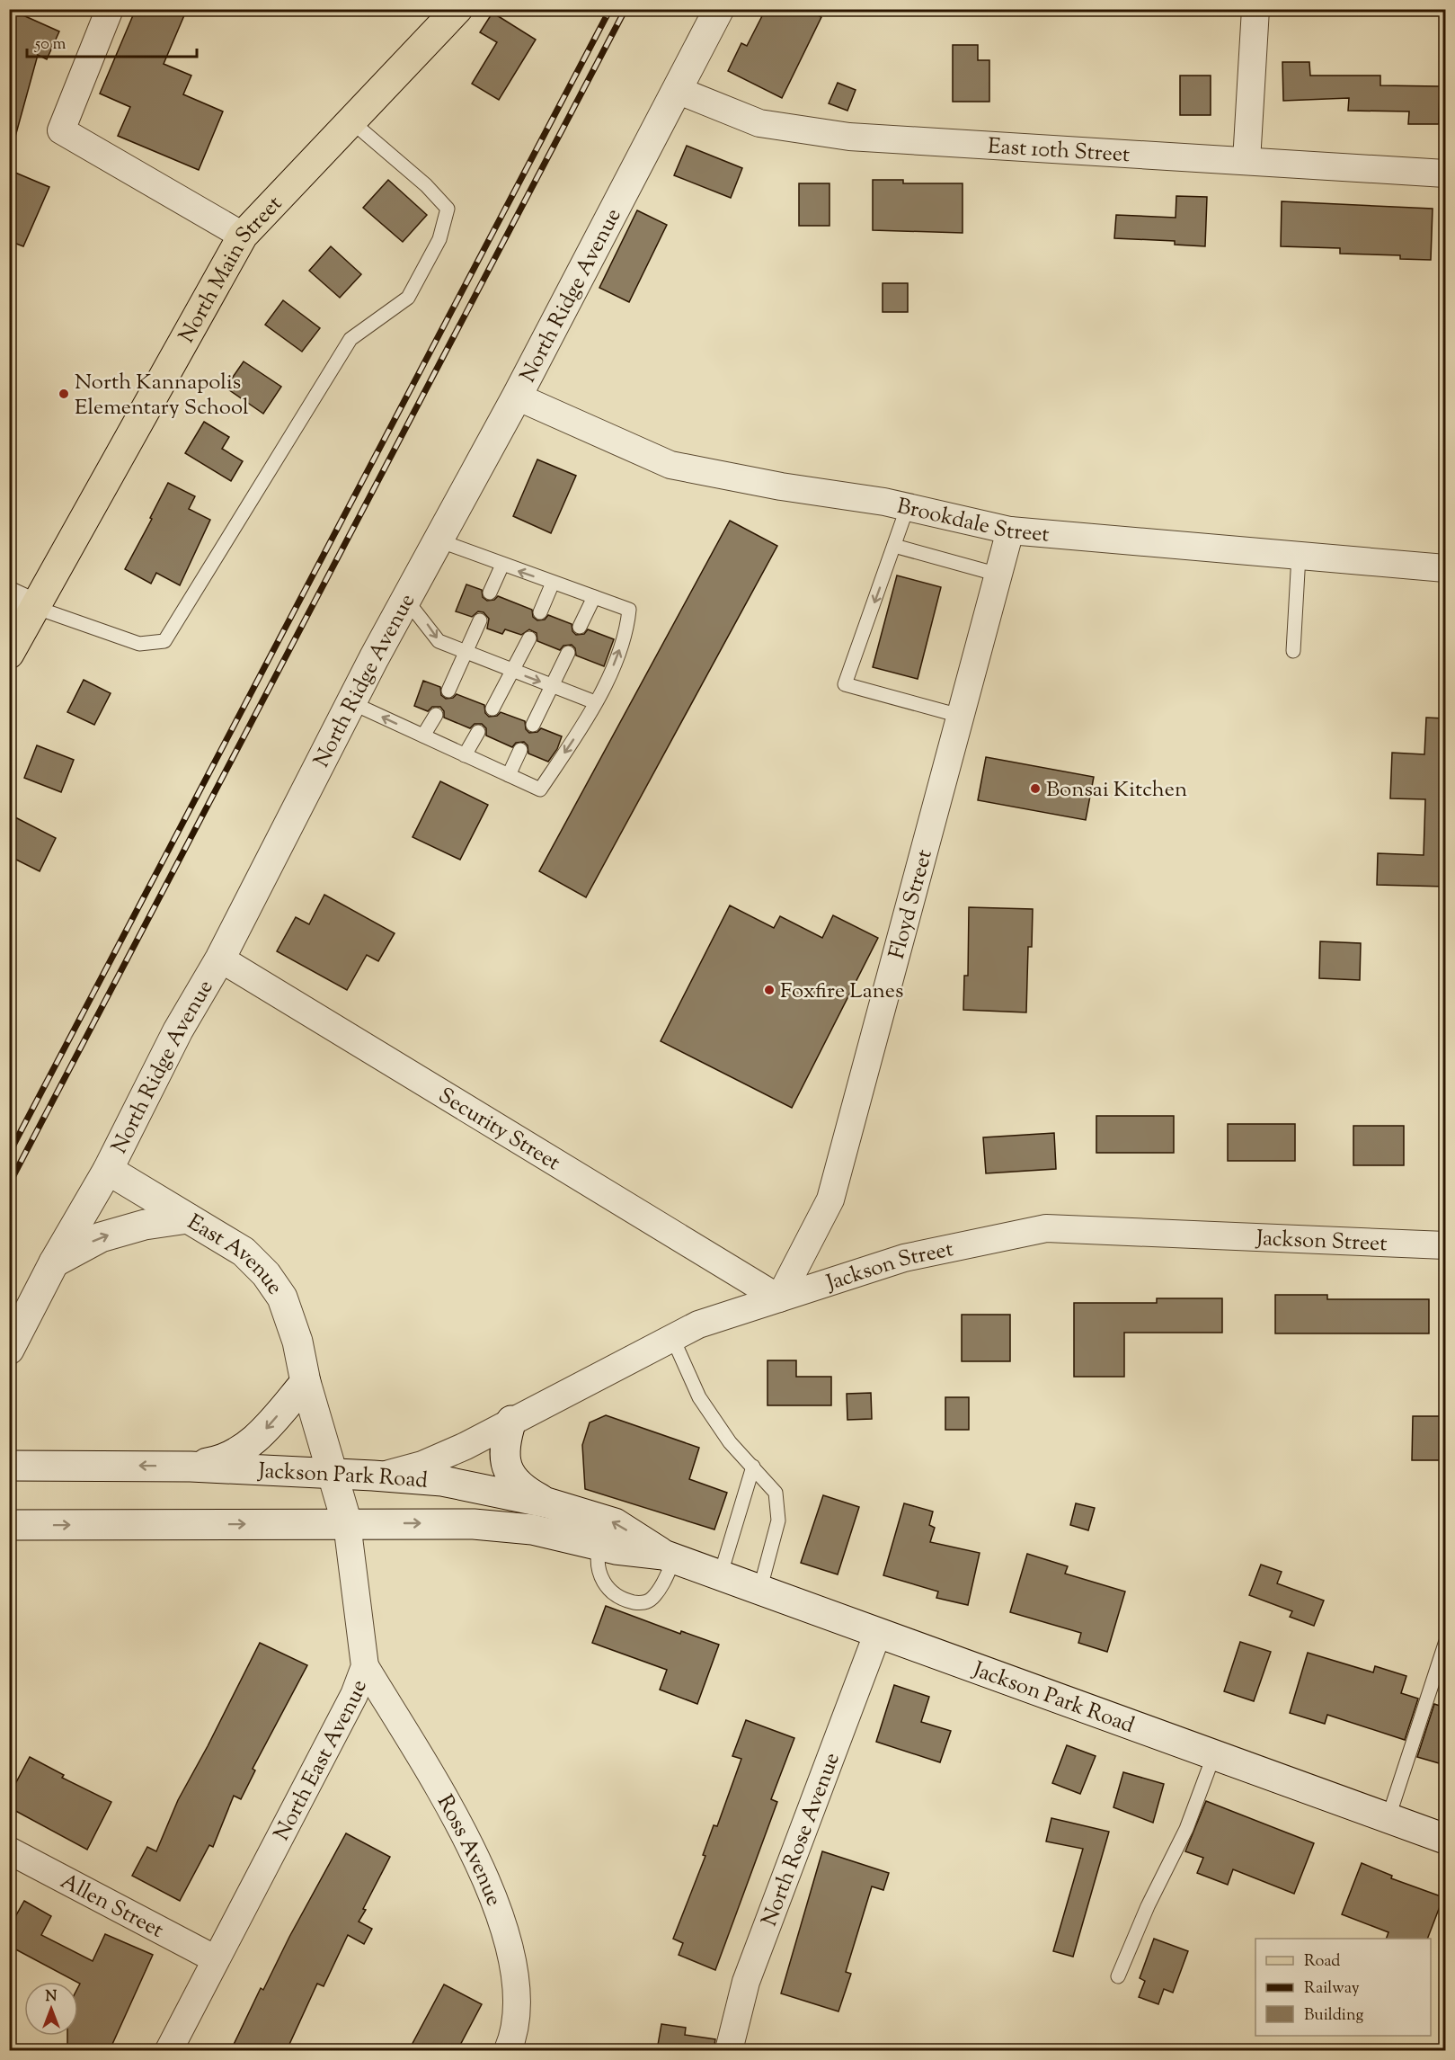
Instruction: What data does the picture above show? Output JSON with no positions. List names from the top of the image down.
{
  "streets": {
    "main road": [
      "North Main Street",
      "North Ridge Avenue",
      "East Avenue",
      "Jackson Park Road",
      "North East Avenue"
    ],
    "street": [
      "East 10th Street",
      "Brookdale Street",
      "Floyd Street",
      "Security Street",
      "Jackson Street",
      "North Rose Avenue",
      "Ross Avenue",
      "Allen Street"
    ]
  },
  "crossings": [
    ["East 10th Street", "North Ridge Avenue"],
    ["North Ridge Avenue", "Brookdale Street"],
    ["North Ridge Avenue", "Security Street"],
    ["North Ridge Avenue", "East Avenue"],
    ["Brookdale Street", "Floyd Street"],
    ["Floyd Street", "Security Street"],
    ["Floyd Street", "Jackson Street"],
    ["Security Street", "Jackson Street"],
    ["Jackson Street", "Jackson Park Road"],
    ["East Avenue", "North East Avenue"],
    ["Jackson Park Road", "North East Avenue"],
    ["Jackson Park Road", "North Rose Avenue"],
    ["North East Avenue", "Ross Avenue"],
    ["North East Avenue", "Allen Street"]
  ],
  "places": ["North Kannapolis Elementary School", "Bonsai Kitchen", "Foxfire Lanes"],
  "legend": ["Road", "Railway", "Building"],
  "scale_bar": "50 m",
  "north": "top"
}
